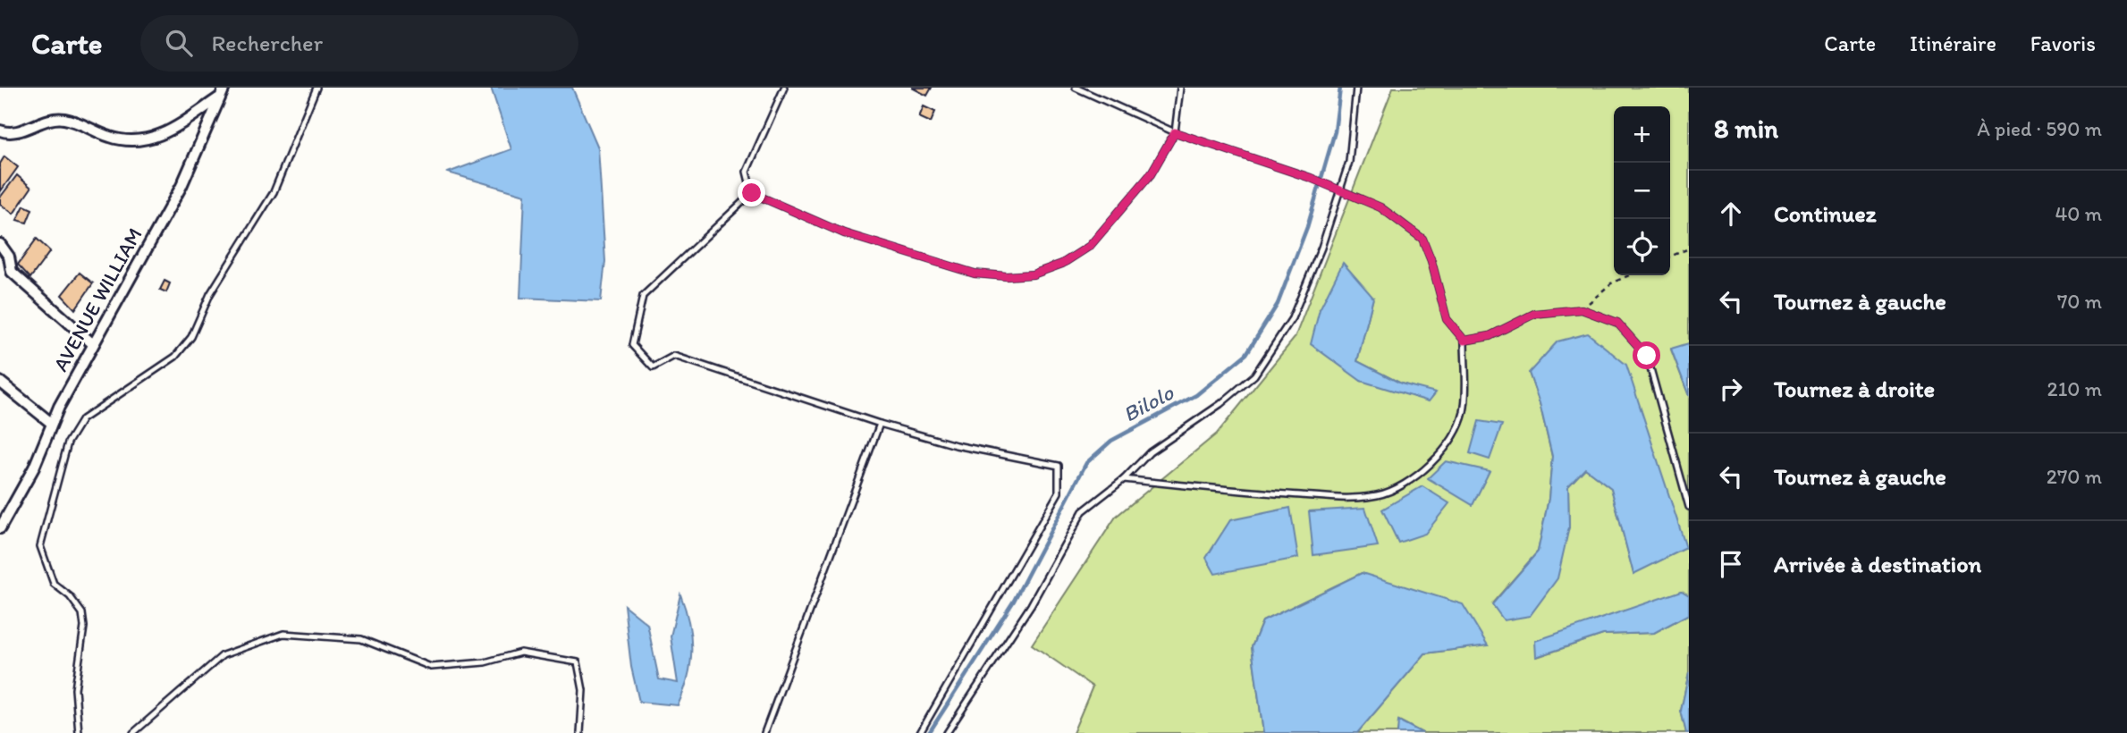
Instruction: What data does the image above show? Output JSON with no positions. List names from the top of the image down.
{
  "streets": {
    "street": ["AVENUE WILLIAM"]
  },
  "water": ["Bilolo"],
  "page": {
    "header": "Carte",
    "search": "Rechercher",
    "nav": ["Carte", "Itinéraire", "Favoris"],
    "heading": ["8 min", "À pied · 590 m"],
    "map_buttons": ["+", "−"],
    "list": [
      ["Continuez", "40 m"],
      ["Tournez à gauche", "70 m"],
      ["Tournez à droite", "210 m"],
      ["Tournez à gauche", "270 m"],
      "Arrivée à destination"
    ]
  }
}
